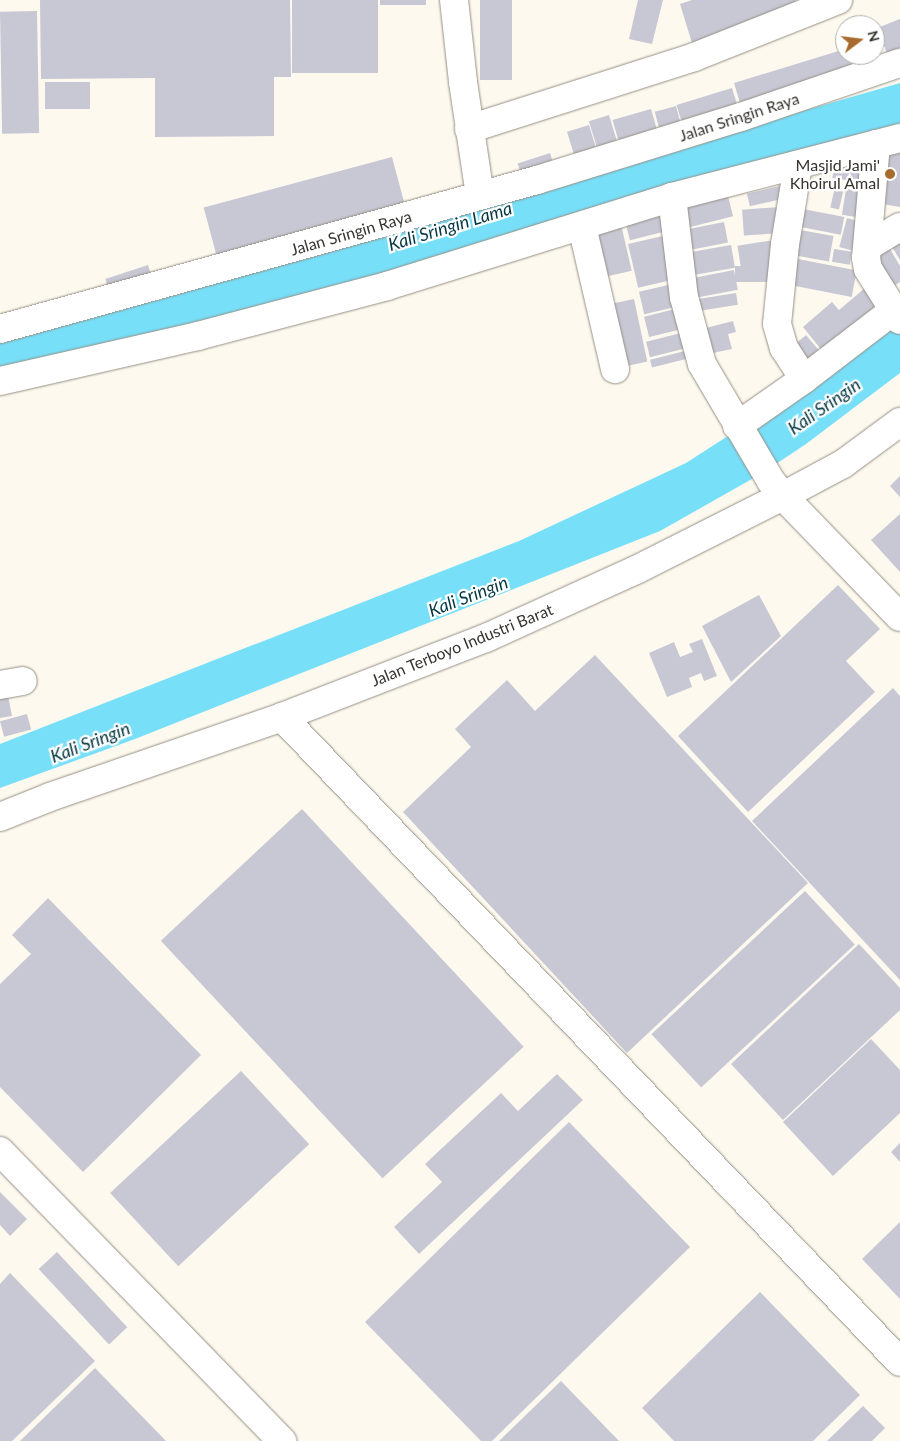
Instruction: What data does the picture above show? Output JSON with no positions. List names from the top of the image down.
{
  "streets": {
    "street": ["Jalan Sringin Raya", "Jalan Terboyo Industri Barat"]
  },
  "water": ["Kali Sringin Lama", "Kali Sringin"],
  "places": ["Masjid Jami' Khoirul Amal"],
  "north": "right"
}
